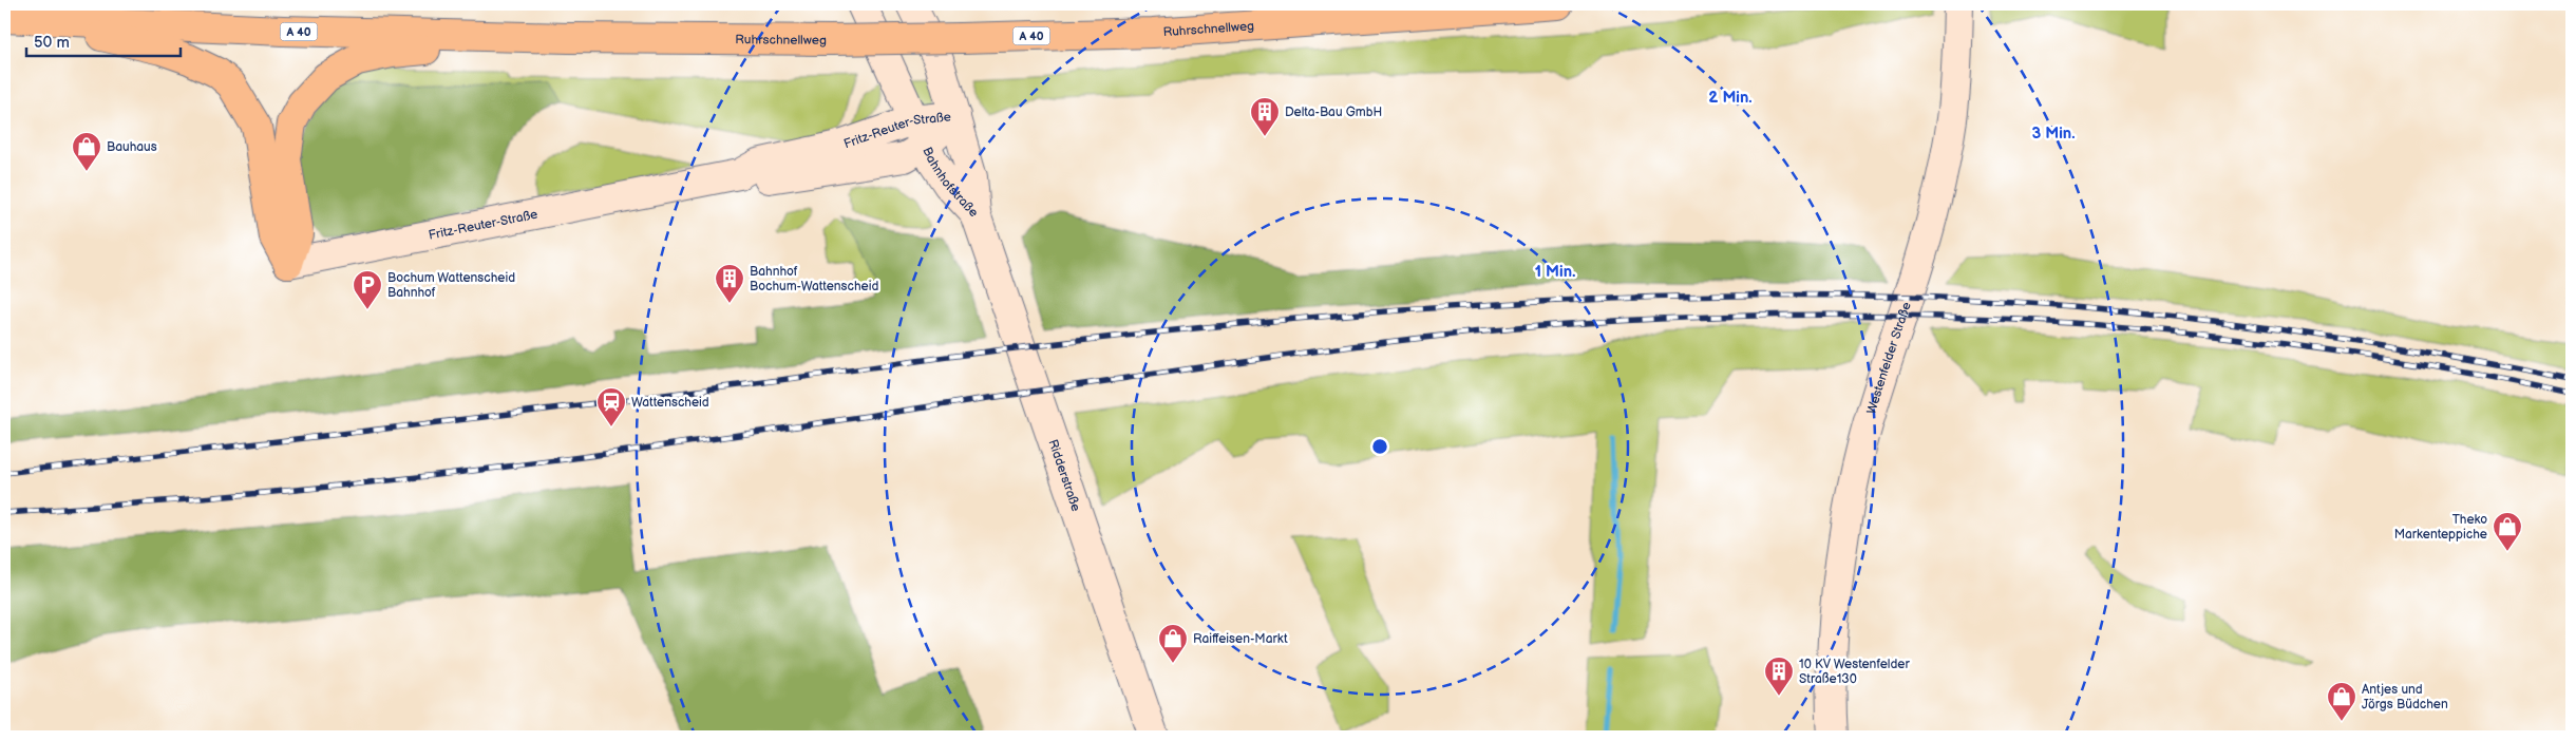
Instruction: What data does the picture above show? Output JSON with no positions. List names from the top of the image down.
{
  "streets": {
    "highway": ["Ruhrschnellweg", "A 40"],
    "street": [
      "Fritz-Reuter-Straße",
      "Bahnhofstraße",
      "Westenfelder Straße",
      "Ridderstraße"
    ]
  },
  "crossings": [
    ["Fritz-Reuter-Straße", "Bahnhofstraße"],
    ["Bahnhofstraße", "Ridderstraße"]
  ],
  "places": {
    "building": ["Delta-Bau GmbH", "Bahnhof Bochum-Wattenscheid", "10 KV Westenfelder Straße130"],
    "shop": [
      "Bauhaus",
      "Theko Markenteppiche",
      "Raiffeisen-Markt",
      "Antjes und Jörgs Büdchen"
    ],
    "parking": ["Bochum Wattenscheid Bahnhof"],
    "station": ["Wattenscheid"]
  },
  "scale_bar": "50 m",
  "rings": ["2 Min.", "3 Min.", "1 Min."]
}
